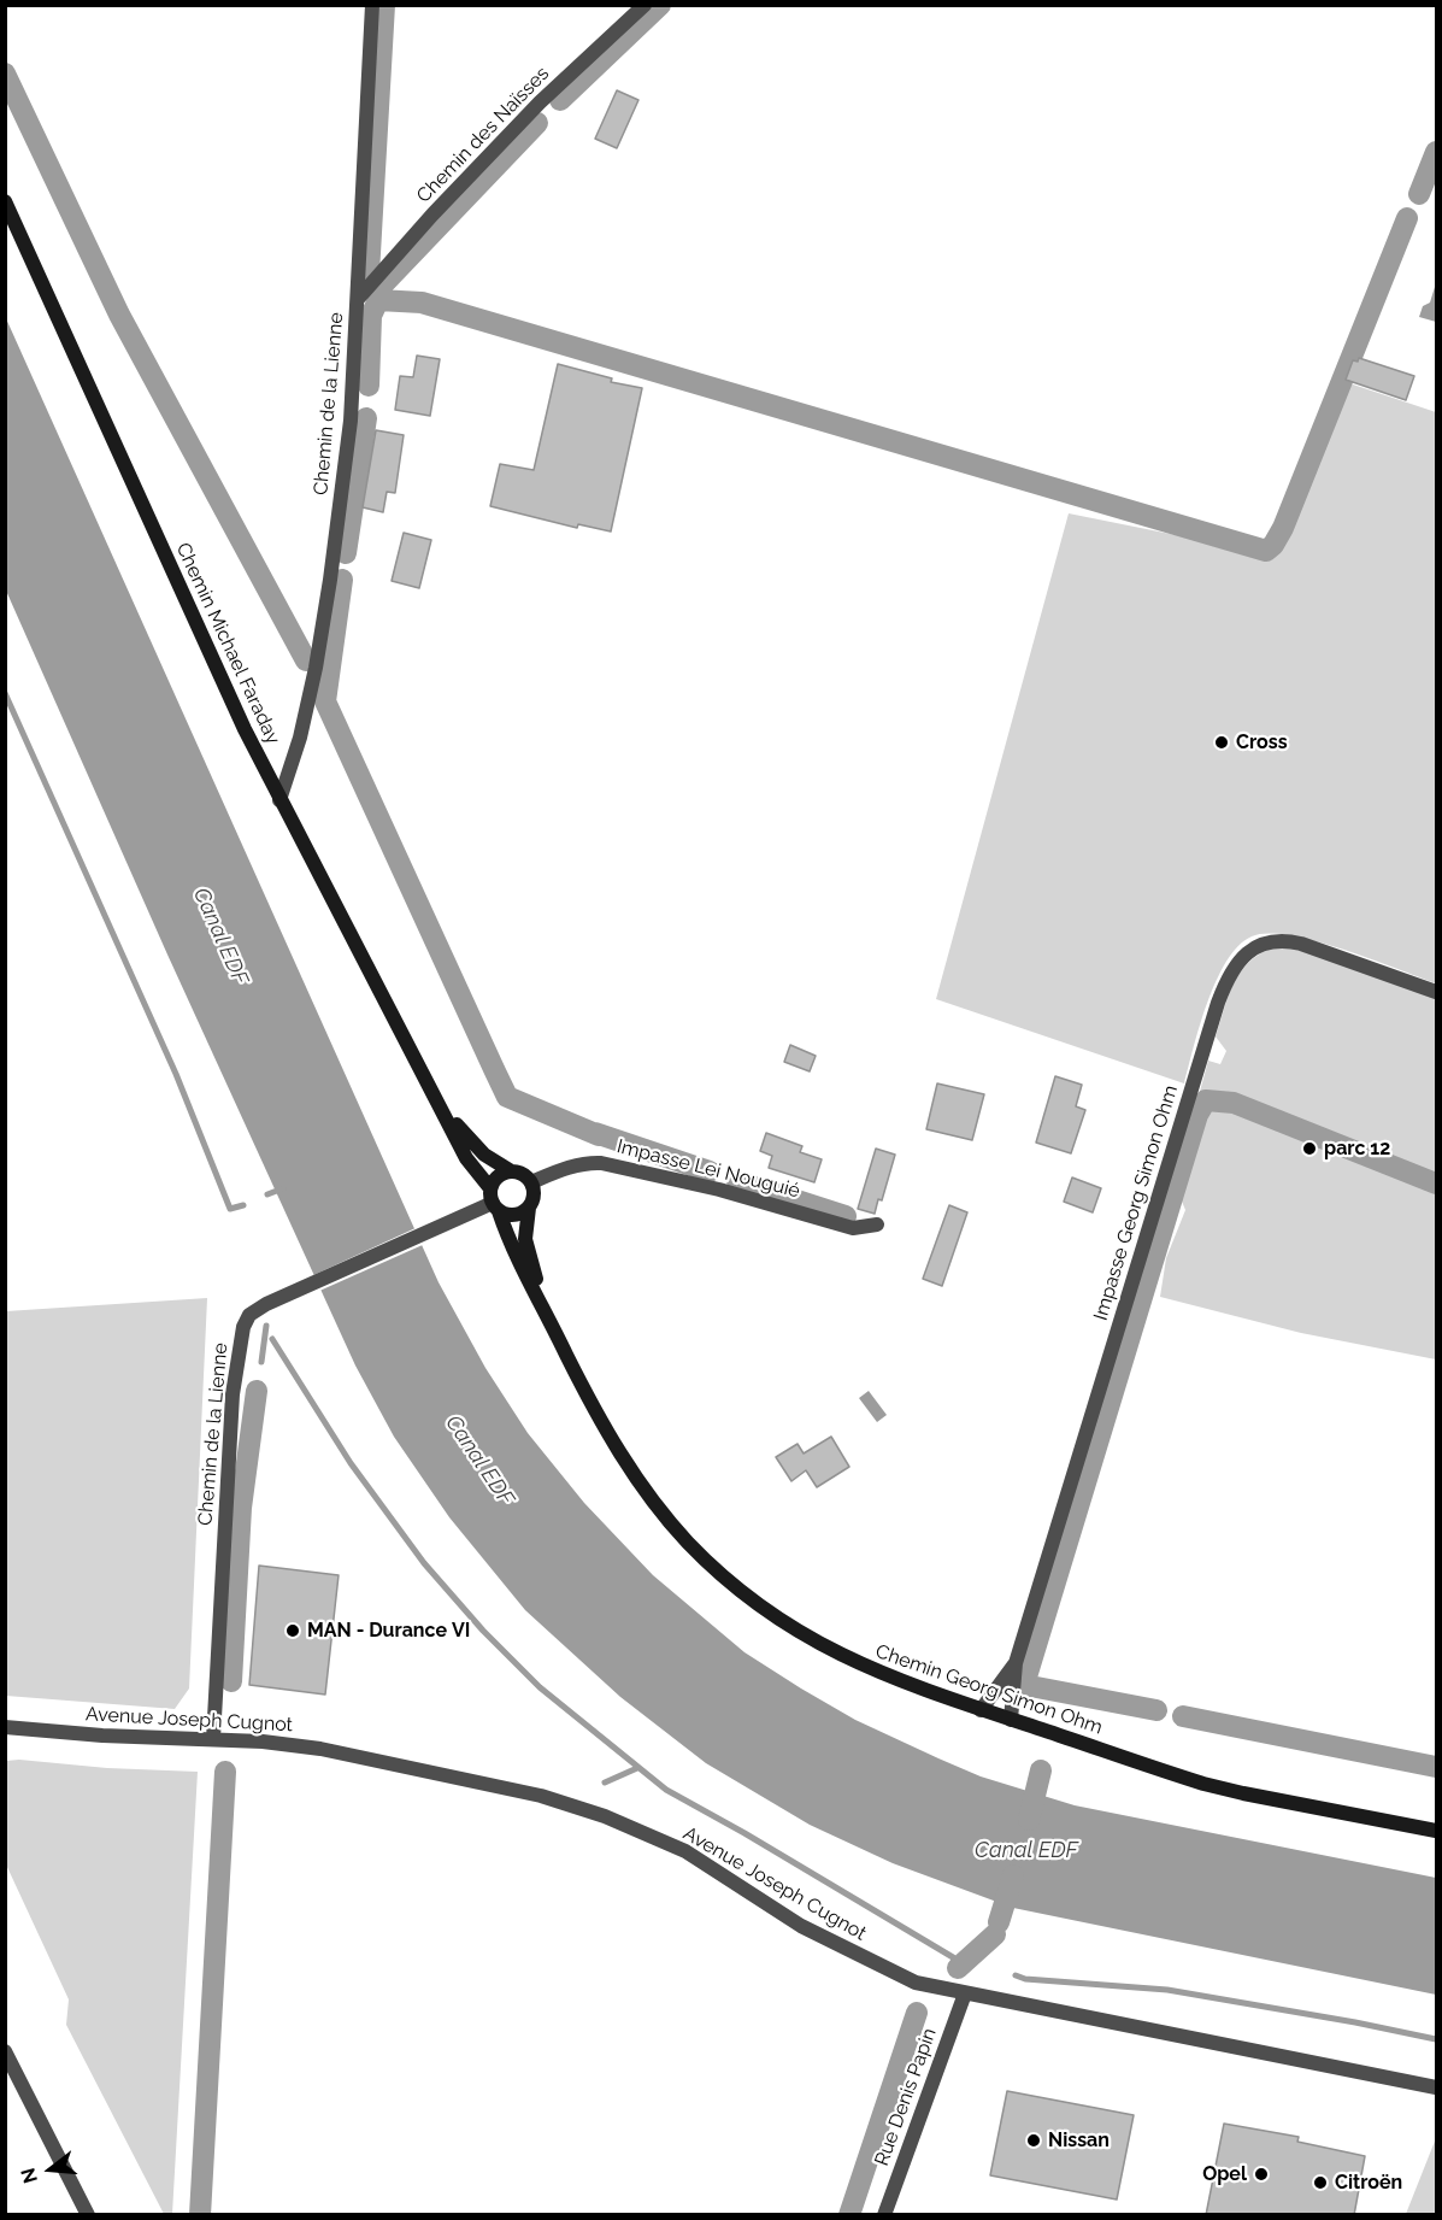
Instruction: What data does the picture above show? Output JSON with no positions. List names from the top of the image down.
{
  "streets": {
    "main road": ["Chemin Michael Faraday", "Chemin Georg Simon Ohm"],
    "street": [
      "Chemin des Naïsses",
      "Chemin de la Lienne",
      "Impasse Lei Nouguié",
      "Impasse Georg Simon Ohm",
      "Avenue Joseph Cugnot",
      "Rue Denis Papin"
    ]
  },
  "crossings": [
    ["Chemin des Naïsses", "Chemin de la Lienne"],
    ["Chemin de la Lienne", "Chemin Michael Faraday"],
    ["Chemin de la Lienne", "Impasse Lei Nouguié"],
    ["Chemin de la Lienne", "Chemin Georg Simon Ohm"],
    ["Chemin de la Lienne", "Avenue Joseph Cugnot"],
    ["Chemin Michael Faraday", "Impasse Lei Nouguié"],
    ["Chemin Michael Faraday", "Chemin Georg Simon Ohm"],
    ["Impasse Lei Nouguié", "Chemin Georg Simon Ohm"],
    ["Impasse Georg Simon Ohm", "Chemin Georg Simon Ohm"],
    ["Avenue Joseph Cugnot", "Rue Denis Papin"]
  ],
  "water": ["Canal EDF"],
  "places": [
    "Cross",
    "parc 12",
    "MAN - Durance VI",
    "Nissan",
    "Opel",
    "Citroën"
  ],
  "north": "left"
}
